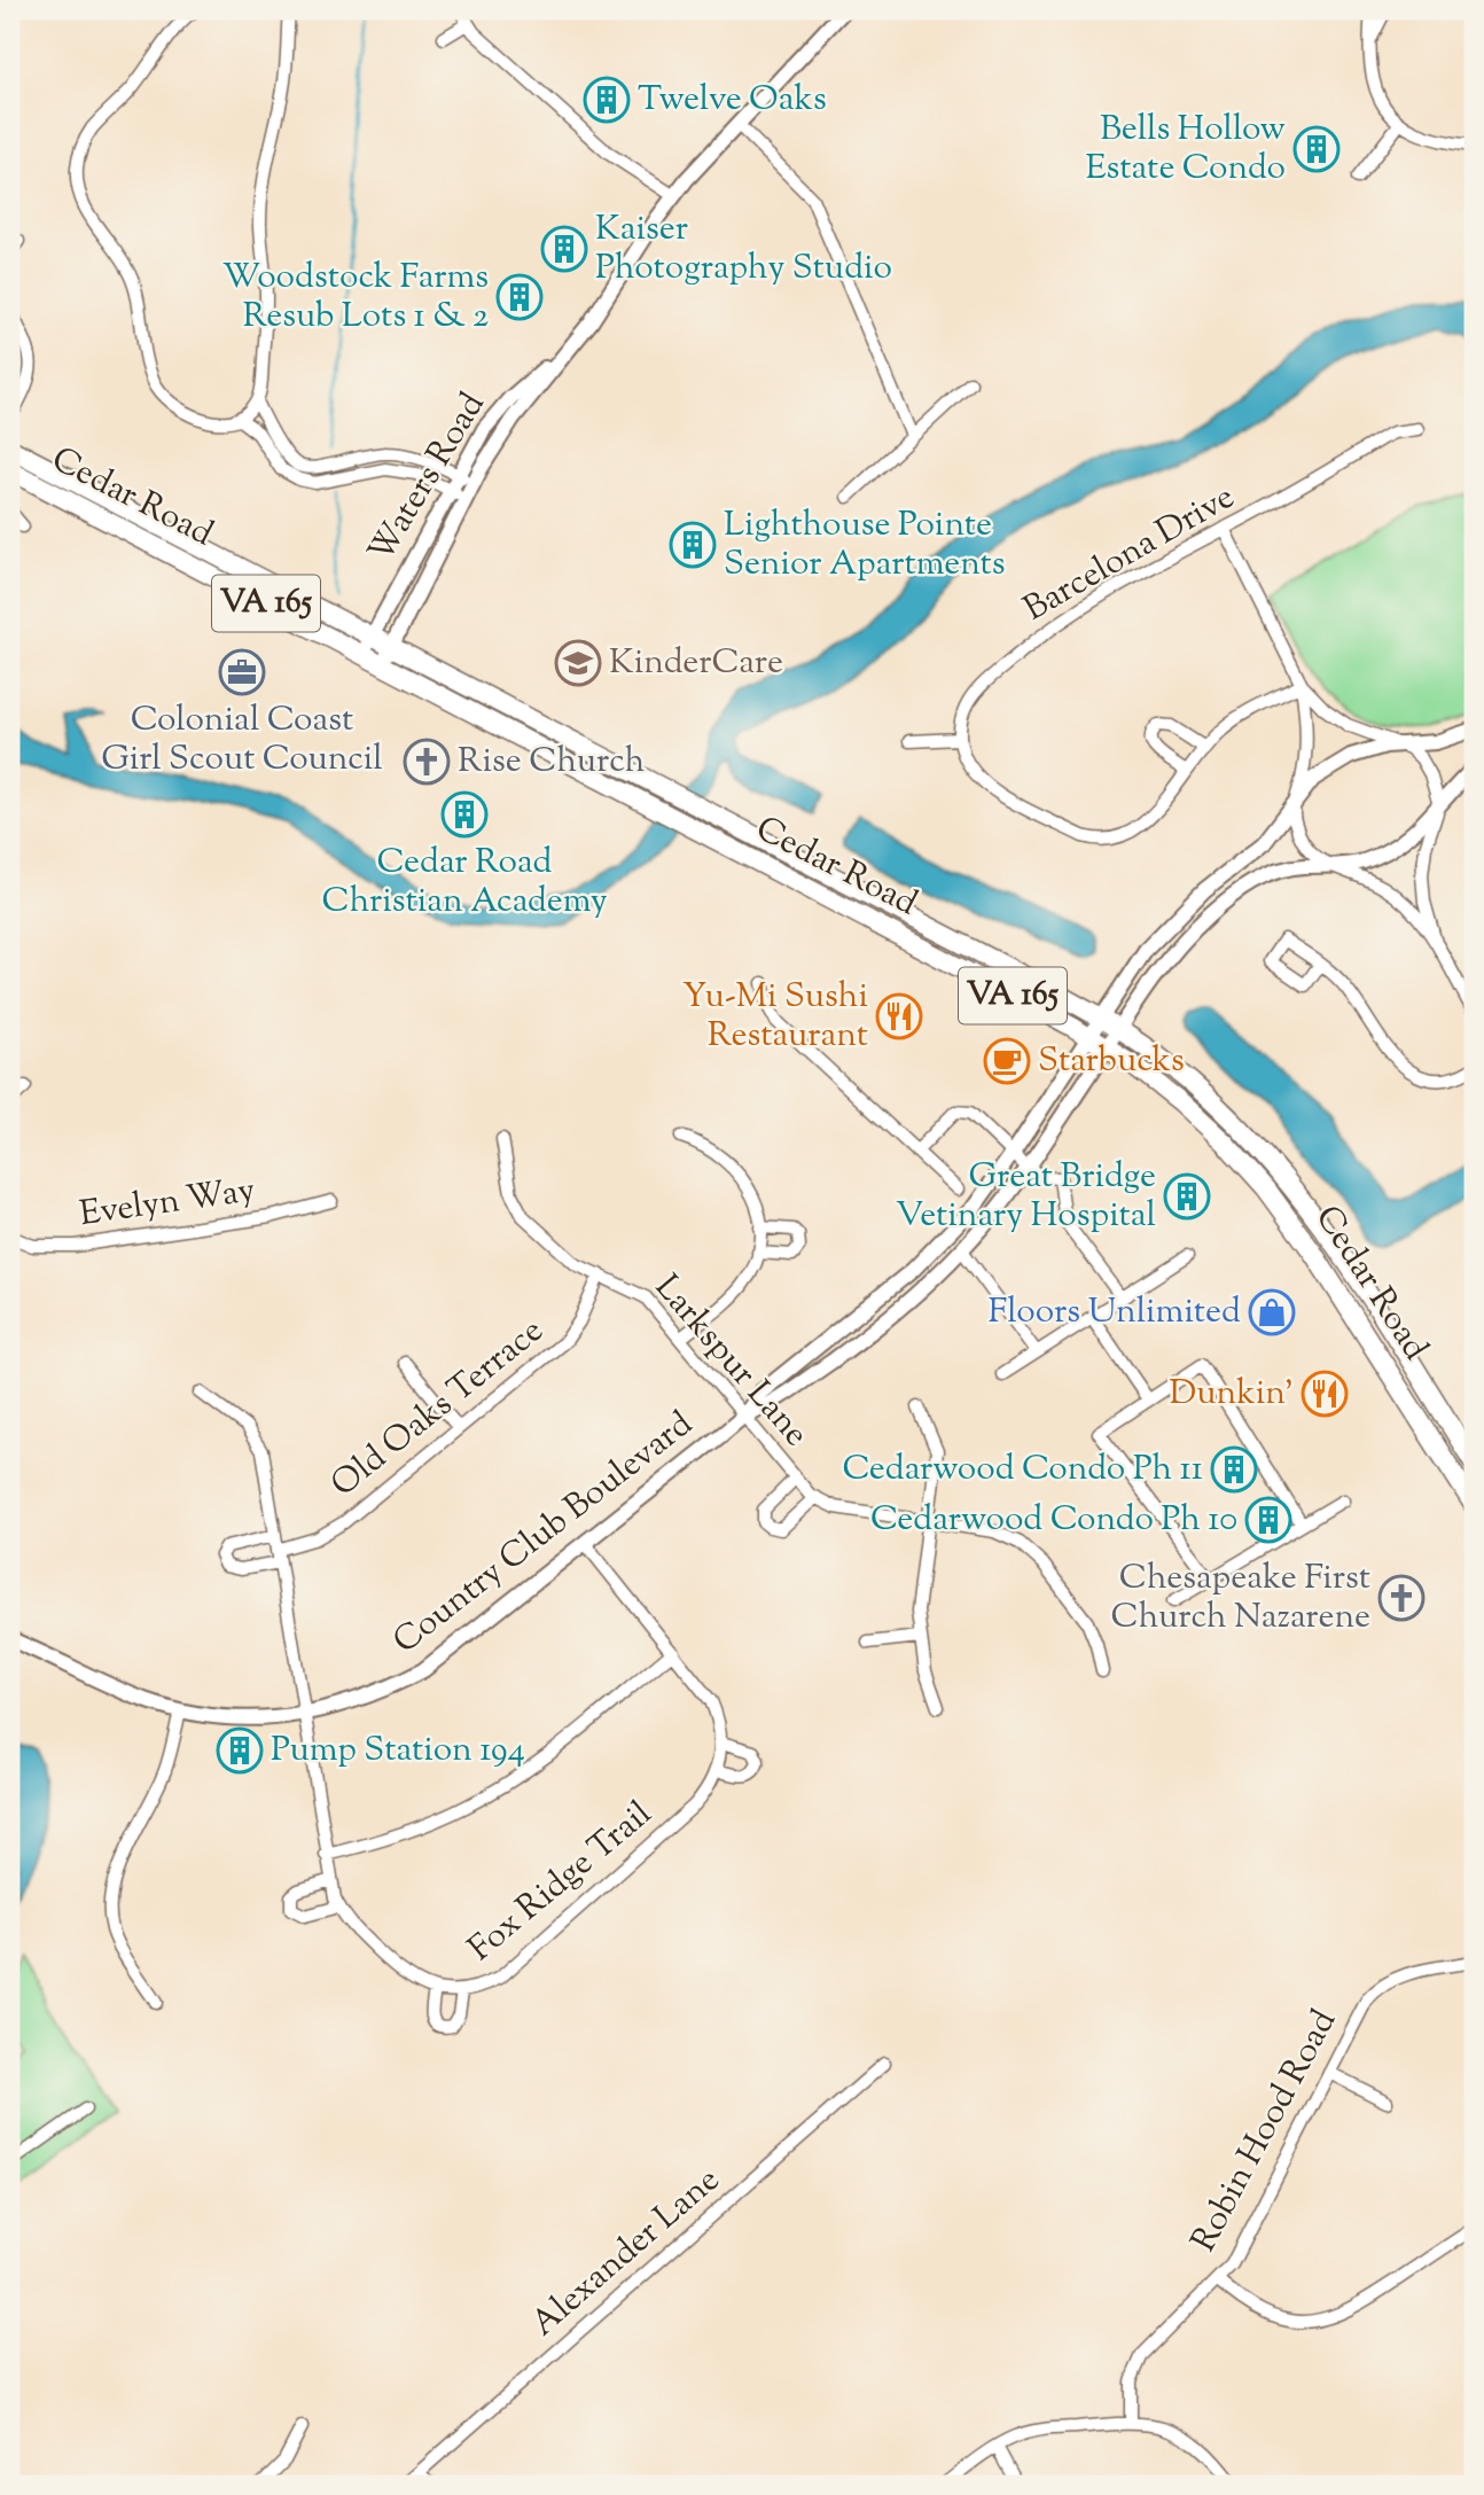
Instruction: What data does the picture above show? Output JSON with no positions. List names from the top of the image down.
{
  "streets": {
    "main road": ["Cedar Road", "VA 165"],
    "street": [
      "Waters Road",
      "Barcelona Drive",
      "Evelyn Way",
      "Larkspur Lane",
      "Old Oaks Terrace",
      "Country Club Boulevard",
      "Fox Ridge Trail",
      "Robin Hood Road",
      "Alexander Lane"
    ]
  },
  "crossings": [
    ["Waters Road", "Cedar Road"],
    ["Cedar Road", "Country Club Boulevard"],
    ["Larkspur Lane", "Old Oaks Terrace"],
    ["Larkspur Lane", "Country Club Boulevard"],
    ["Old Oaks Terrace", "Fox Ridge Trail"],
    ["Country Club Boulevard", "Fox Ridge Trail"]
  ],
  "places": {
    "building": [
      "Twelve Oaks",
      "Bells Hollow Estate Condo",
      "Kaiser Photography Studio",
      "Woodstock Farms Resub Lots 1 & 2",
      "Lighthouse Pointe Senior Apartments",
      "Cedar Road Christian Academy",
      "Great Bridge Vetinary Hospital",
      "Cedarwood Condo Ph 11",
      "Cedarwood Condo Ph 10",
      "Pump Station 194"
    ],
    "school or university": ["KinderCare"],
    "office": ["Colonial Coast Girl Scout Council"],
    "church": ["Rise Church", "Chesapeake First Church Nazarene"],
    "restaurant": ["Yu-Mi Sushi Restaurant", "Dunkin'"],
    "cafe": ["Starbucks"],
    "shop": ["Floors Unlimited"]
  }
}
